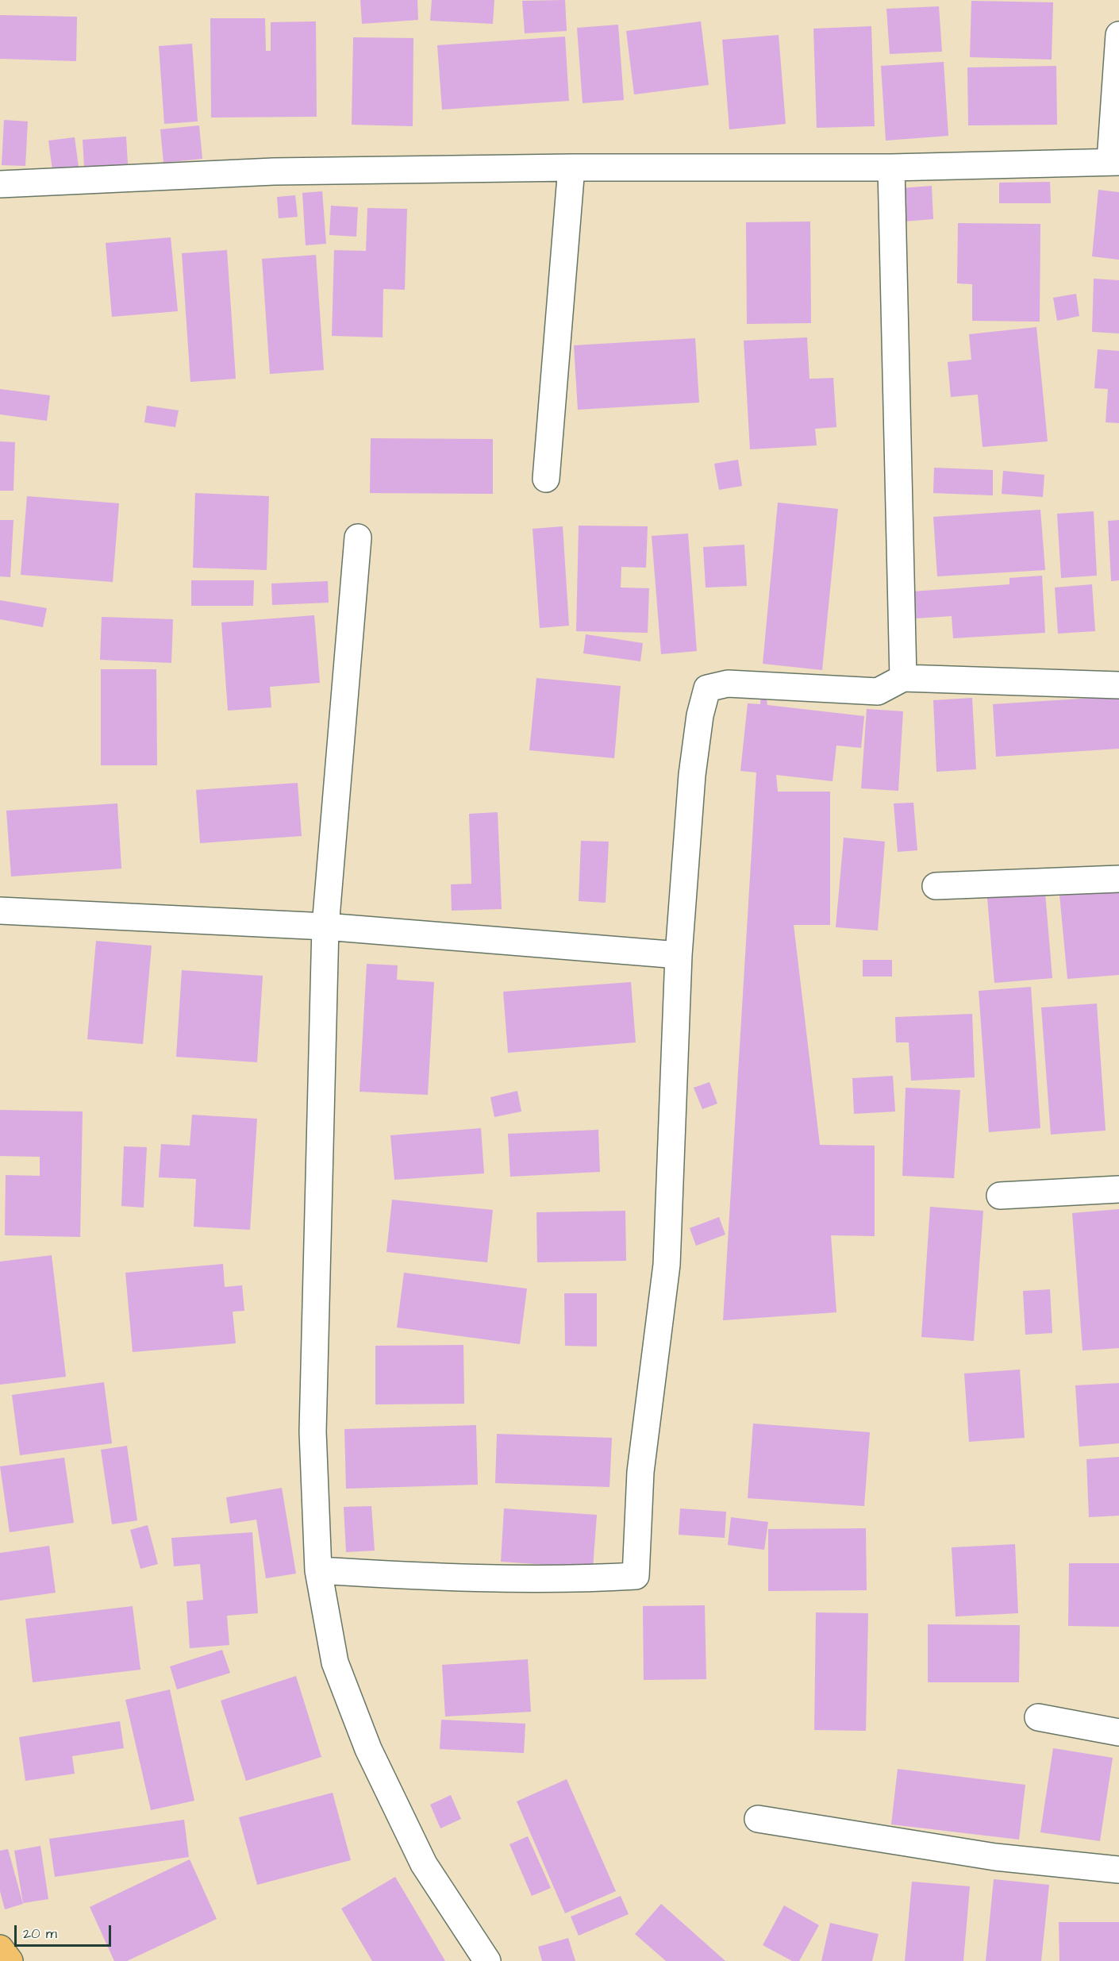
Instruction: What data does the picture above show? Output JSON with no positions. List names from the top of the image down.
{
  "scale_bar": "20 m"
}
